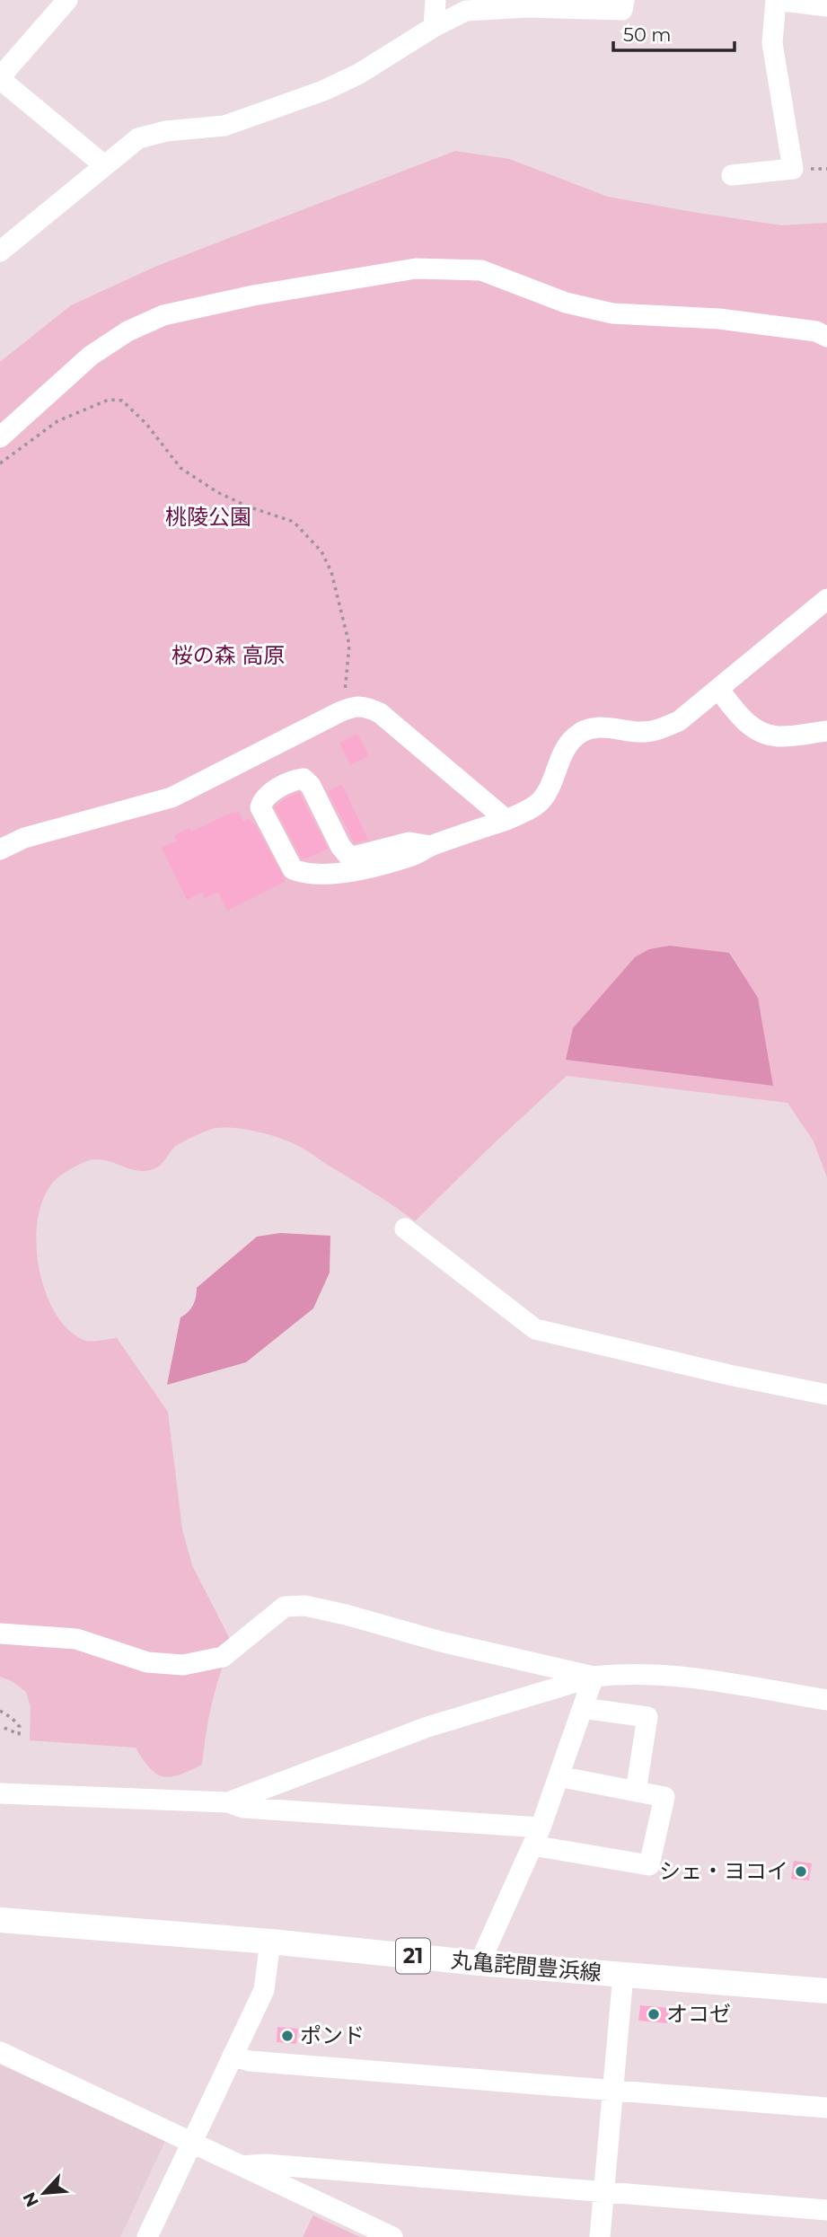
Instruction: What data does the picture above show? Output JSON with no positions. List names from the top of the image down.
{
  "streets": {
    "main road": ["21", "丸亀詫間豊浜線"]
  },
  "parks": ["桃陵公園", "桜の森 高原"],
  "places": ["シェ・ヨコイ", "オコゼ", "ポンド"],
  "scale_bar": "50 m",
  "north": "bottom left"
}
